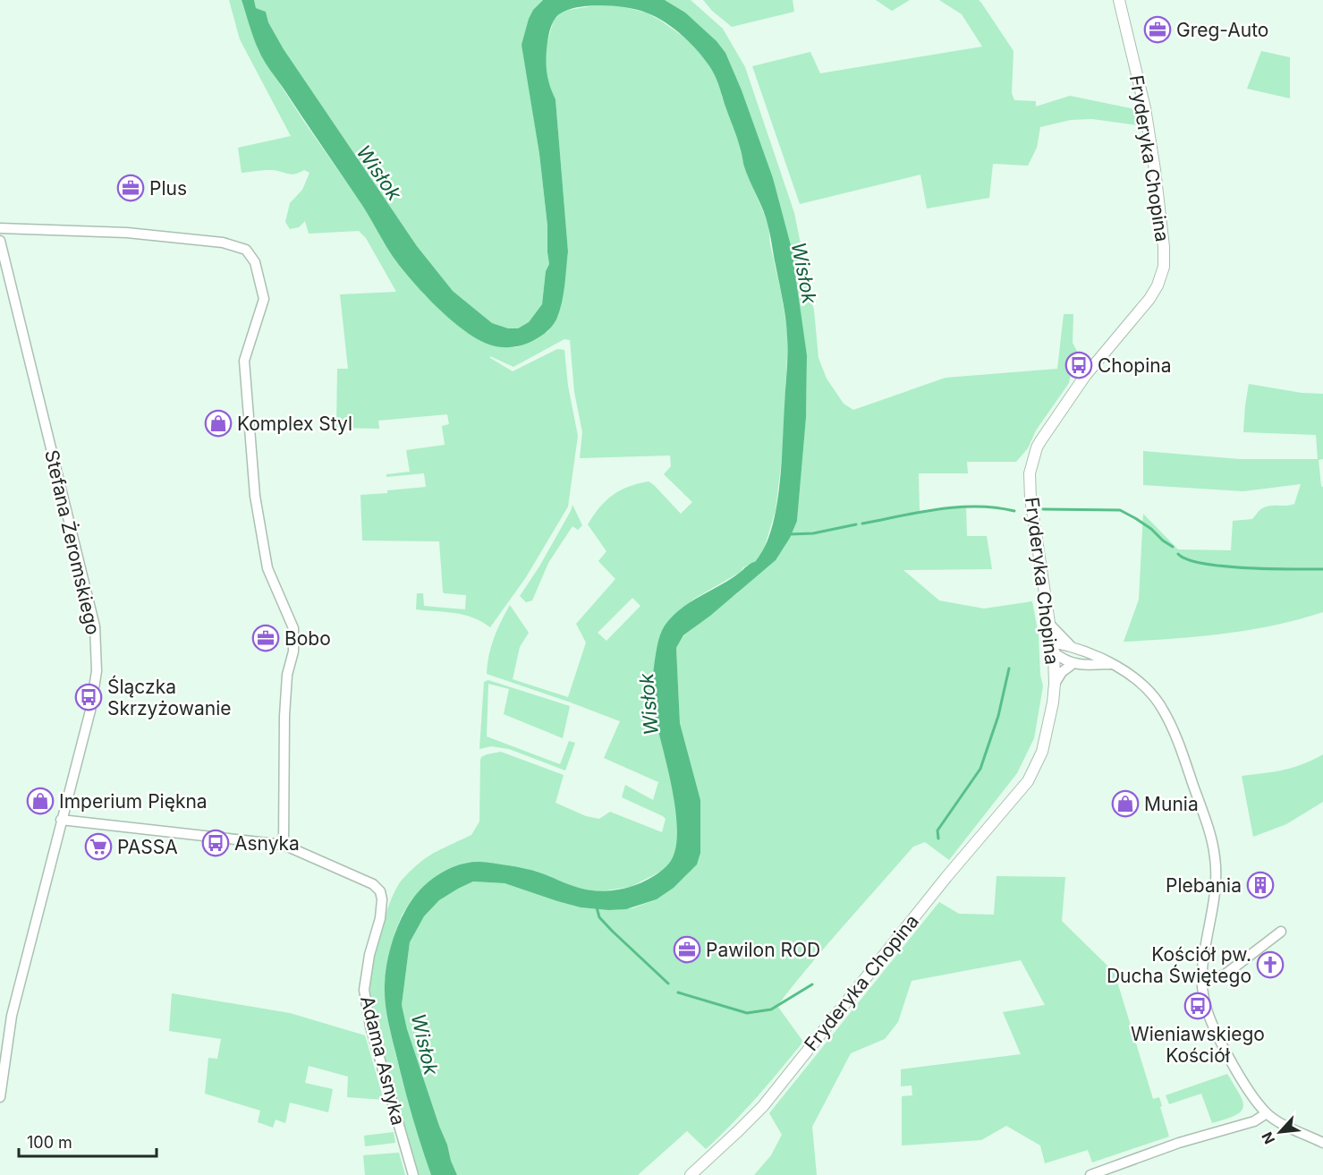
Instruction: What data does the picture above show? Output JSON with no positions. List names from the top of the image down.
{
  "streets": {
    "street": ["Fryderyka Chopina", "Stefana Żeromskiego", "Adama Asnyka"]
  },
  "crossings": [
    ["Stefana Żeromskiego", "Adama Asnyka"]
  ],
  "water": ["Wisłok"],
  "places": {
    "office": [
      "Greg-Auto",
      "Plus",
      "Bobo",
      "Pawilon ROD"
    ],
    "bus stop": [
      "Chopina",
      "Ślączka Skrzyżowanie",
      "Asnyka",
      "Wieniawskiego Kościół"
    ],
    "shop": ["Komplex Styl", "Imperium Piękna", "Munia"],
    "supermarket": ["PASSA"],
    "building": ["Plebania"],
    "church": ["Kościół pw. Ducha Świętego"]
  },
  "scale_bar": "100 m",
  "north": "bottom left"
}
